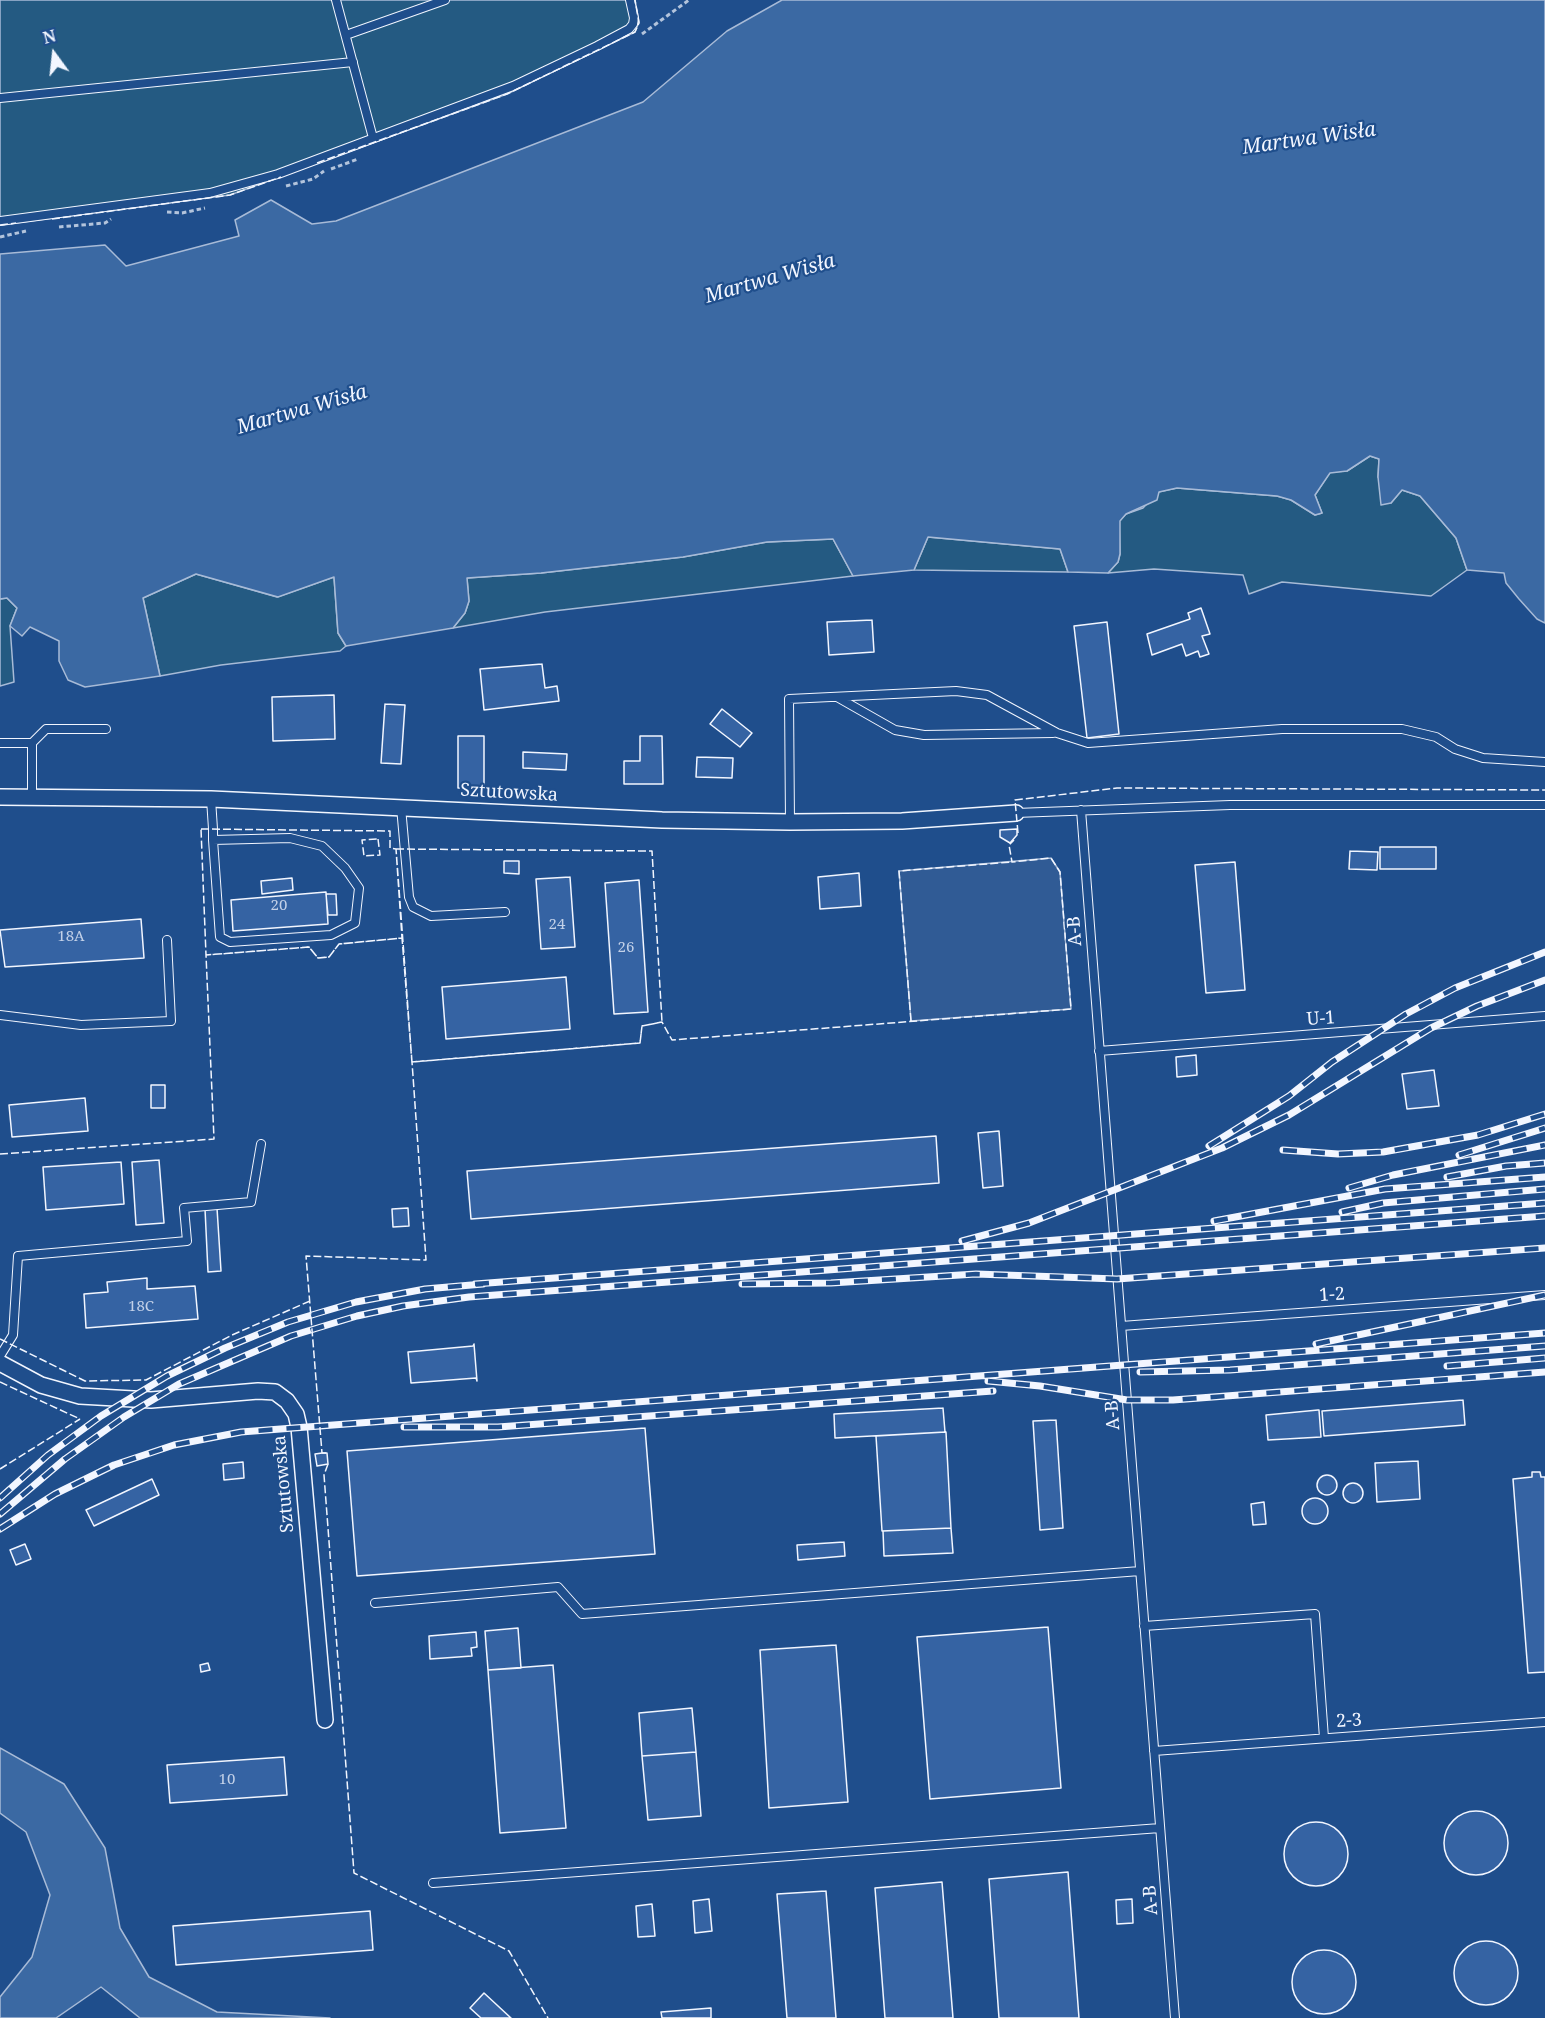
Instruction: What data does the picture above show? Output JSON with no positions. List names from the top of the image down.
{
  "streets": {
    "street": ["Sztutowska"],
    "lane": [
      "A-B",
      "U-1",
      "1-2",
      "2-3"
    ]
  },
  "crossings": [
    ["A-B", "U-1"],
    ["A-B", "1-2"],
    ["A-B", "2-3"]
  ],
  "water": ["Martwa Wisła"],
  "house_numbers": [
    "20",
    "24",
    "18A",
    "26",
    "18C",
    "10"
  ],
  "north": "top"
}
